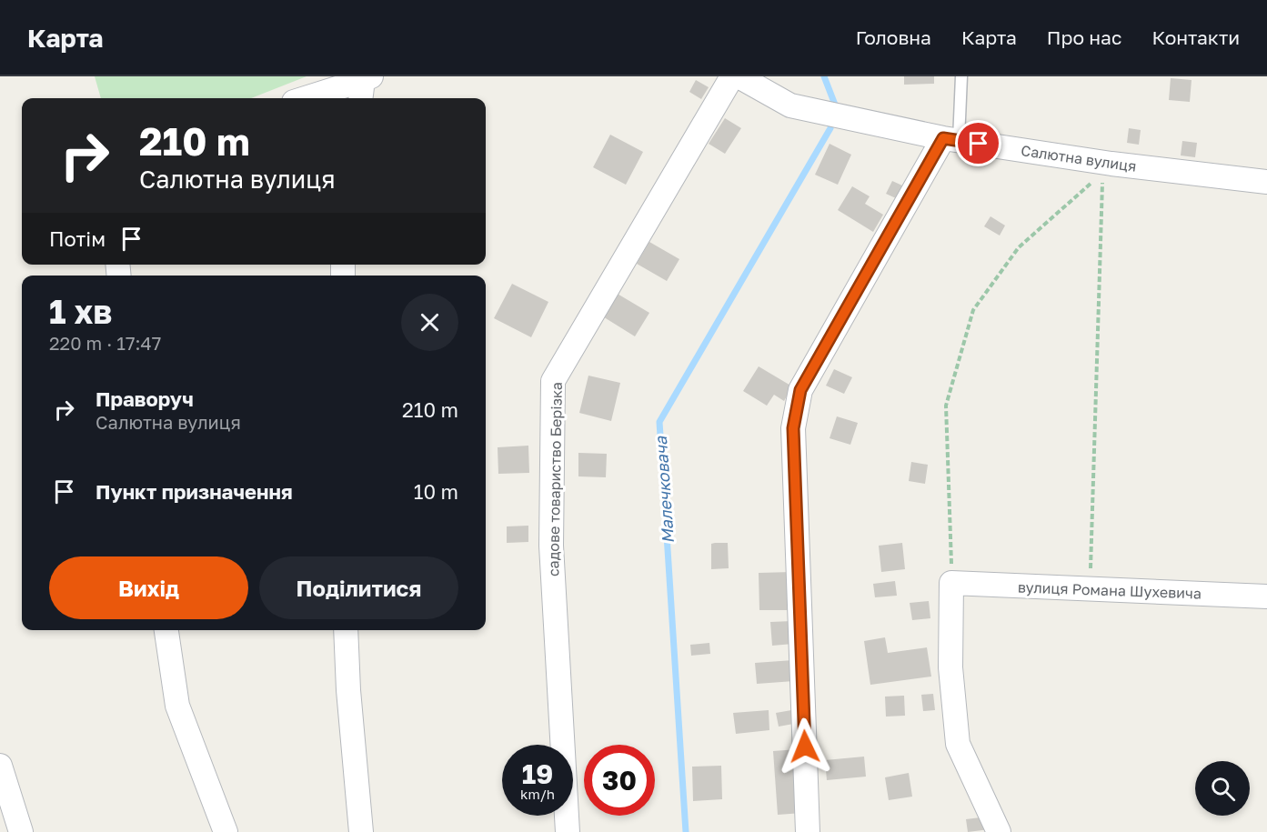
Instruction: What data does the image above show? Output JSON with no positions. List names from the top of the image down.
{
  "streets": {
    "street": ["Салютна вулиця", "садове товариство Берізка", "вулиця Романа Шухевича"]
  },
  "water": ["Малечковача"],
  "page": {
    "header": "Карта",
    "nav": [
      "Головна",
      "Карта",
      "Про нас",
      "Контакти"
    ],
    "turn": ["210 m", "Салютна вулиця"],
    "then": "Потім",
    "heading": ["1 хв", "220 m · 17:47"],
    "list": [
      {
        "name": "Праворуч",
        "note": "Салютна вулиця",
        "value": "210 m"
      },
      {
        "name": "Пункт призначення",
        "value": "10 m"
      }
    ],
    "buttons": ["Вихід", "Поділитися"],
    "speed": "19 km/h",
    "limit": "30"
  }
}
